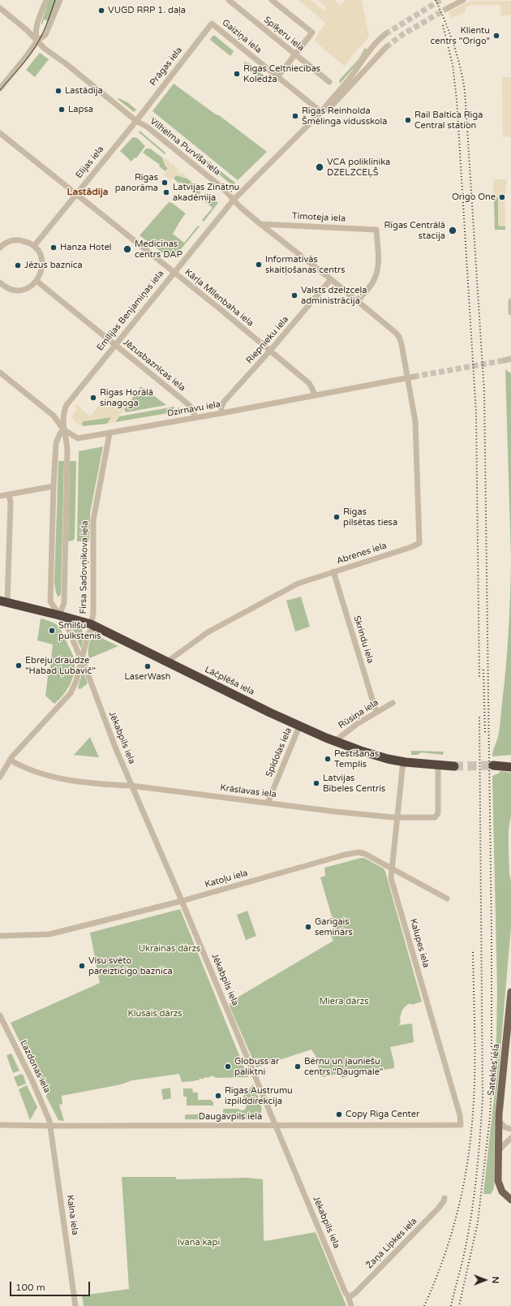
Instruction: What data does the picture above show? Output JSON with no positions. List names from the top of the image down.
{
  "streets": {
    "highway": ["Lāčplēša iela"],
    "main road": ["Satekles iela"],
    "street": [
      "Spīķeru iela",
      "Gaiziņa iela",
      "Prāgas iela",
      "Vilhelma Purvīša iela",
      "Elijas iela",
      "Timoteja iela",
      "Kārļa Mīlenbaha iela",
      "Emīlijas Benjamiņas iela",
      "Riepnieku iela",
      "Jēzusbaznīcas iela",
      "Dzirnavu iela",
      "Abrenes iela",
      "Firsa Sadovņikova iela",
      "Skrindu iela",
      "Rūsiņa iela",
      "Jēkabpils iela",
      "Spīdolas iela",
      "Krāslavas iela",
      "Katoļu iela",
      "Kalupes iela",
      "Lazdonas iela",
      "Daugavpils iela",
      "Kalna iela",
      "Žaņa Lipkes iela"
    ]
  },
  "crossings": [
    ["Gaiziņa iela", "Prāgas iela"],
    ["Gaiziņa iela", "Emīlijas Benjamiņas iela"],
    ["Prāgas iela", "Vilhelma Purvīša iela"],
    ["Prāgas iela", "Elijas iela"],
    ["Vilhelma Purvīša iela", "Elijas iela"],
    ["Vilhelma Purvīša iela", "Timoteja iela"],
    ["Vilhelma Purvīša iela", "Emīlijas Benjamiņas iela"],
    ["Vilhelma Purvīša iela", "Riepnieku iela"],
    ["Vilhelma Purvīša iela", "Dzirnavu iela"],
    ["Vilhelma Purvīša iela", "Abrenes iela"],
    ["Elijas iela", "Kārļa Mīlenbaha iela"],
    ["Kārļa Mīlenbaha iela", "Emīlijas Benjamiņas iela"],
    ["Kārļa Mīlenbaha iela", "Riepnieku iela"],
    ["Kārļa Mīlenbaha iela", "Dzirnavu iela"],
    ["Emīlijas Benjamiņas iela", "Jēzusbaznīcas iela"],
    ["Emīlijas Benjamiņas iela", "Dzirnavu iela"],
    ["Emīlijas Benjamiņas iela", "Lāčplēša iela"],
    ["Riepnieku iela", "Dzirnavu iela"],
    ["Jēzusbaznīcas iela", "Dzirnavu iela"],
    ["Dzirnavu iela", "Abrenes iela"],
    ["Dzirnavu iela", "Firsa Sadovņikova iela"],
    ["Abrenes iela", "Skrindu iela"],
    ["Abrenes iela", "Lāčplēša iela"],
    ["Firsa Sadovņikova iela", "Lāčplēša iela"],
    ["Skrindu iela", "Rūsiņa iela"],
    ["Lāčplēša iela", "Rūsiņa iela"],
    ["Lāčplēša iela", "Spīdolas iela"],
    ["Lāčplēša iela", "Krāslavas iela"],
    ["Lāčplēša iela", "Kalupes iela"],
    ["Jēkabpils iela", "Krāslavas iela"],
    ["Jēkabpils iela", "Katoļu iela"],
    ["Jēkabpils iela", "Daugavpils iela"],
    ["Jēkabpils iela", "Žaņa Lipkes iela"],
    ["Spīdolas iela", "Krāslavas iela"],
    ["Krāslavas iela", "Kalupes iela"],
    ["Katoļu iela", "Kalupes iela"],
    ["Kalupes iela", "Daugavpils iela"],
    ["Lazdonas iela", "Daugavpils iela"],
    ["Lazdonas iela", "Kalna iela"],
    ["Daugavpils iela", "Kalna iela"]
  ],
  "districts": ["Lastādija"],
  "parks": [
    "Ukrainas dārzs",
    "Miera dārzs",
    "Klusais dārzs",
    "Ivana kapi"
  ],
  "places": [
    "VUGD RRP 1. daļa",
    "Klientu centrs \"Origo\"",
    "Rīgas Celtniecības Koledža",
    "Lastādija",
    "Lapsa",
    "Rīgas Reinholda Šmēlinga vidusskola",
    "Rail Baltica Riga Central station",
    "VCA poliklīnika DZELZCEĻŠ",
    "Rīgas panorāma",
    "Latvijas Zinātņu akadēmija",
    "Origo One",
    "Rīgas Centrālā stacija",
    "Hanza Hotel",
    "Medicīnas centrs DAP",
    "Informatīvās skaitļošanas centrs",
    "Jēzus baznīca",
    "Valsts dzelzceļa administrācija",
    "Rīgas Horālā sinagoga",
    "Rīgas pilsētas tiesa",
    "Smilšu pulkstenis",
    "Ebreju draudze \"Habad Ļubavič\"",
    "LaserWash",
    "Pestīšanas Templis",
    "Latvijas Bībeles Centris",
    "Garīgais seminārs",
    "Visu svēto pareizticīgo baznīca",
    "Globuss ar paliktni",
    "Bērnu un jauniešu centrs \"Daugmale\"",
    "Rīgas Austrumu izpilddirekcija",
    "Copy Riga Center"
  ],
  "scale_bar": "100 m",
  "north": "right"
}
